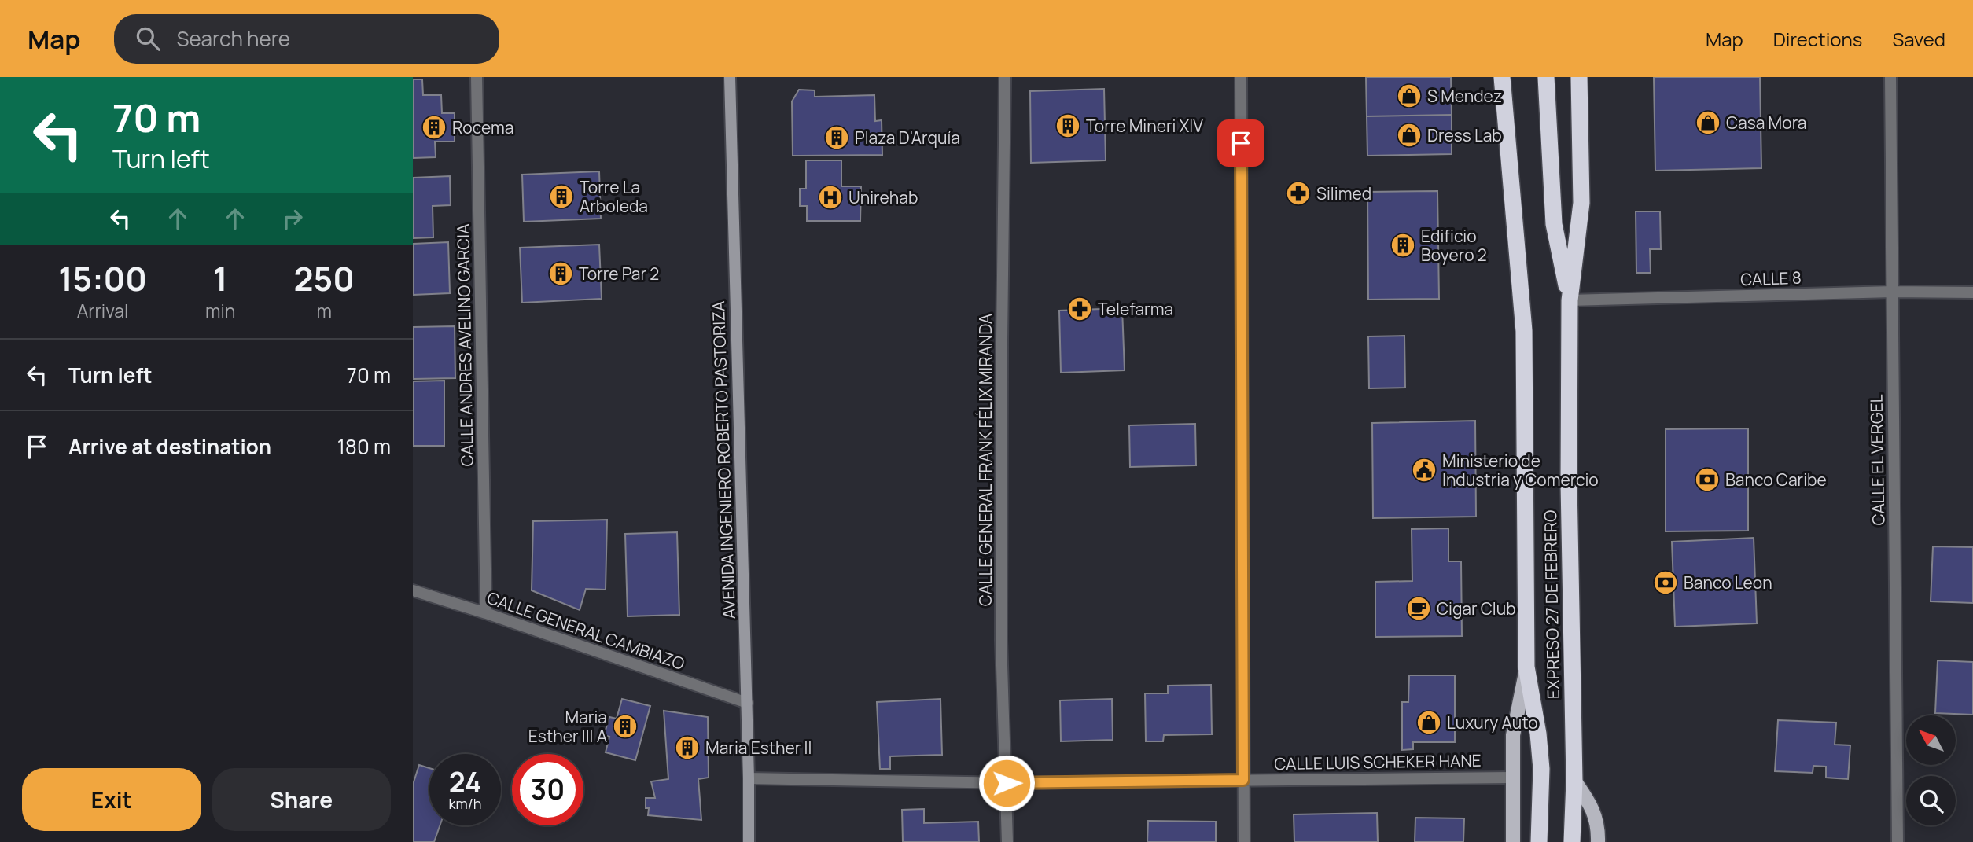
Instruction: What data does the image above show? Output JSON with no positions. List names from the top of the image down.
{
  "streets": {
    "highway": ["EXPRESO 27 DE FEBRERO"],
    "street": [
      "CALLE 8",
      "CALLE ANDRES AVELINO GARCIA",
      "AVENIDA INGENIERO ROBERTO PASTORIZA",
      "CALLE GENERAL FRANK FÉLIX MIRANDA",
      "CALLE EL VERGEL",
      "CALLE GENERAL CAMBIAZO",
      "CALLE LUIS SCHEKER HANE"
    ]
  },
  "crossings": [
    ["CALLE 8", "CALLE EL VERGEL"],
    ["CALLE 8", "EXPRESO 27 DE FEBRERO"],
    ["CALLE ANDRES AVELINO GARCIA", "CALLE GENERAL CAMBIAZO"],
    ["AVENIDA INGENIERO ROBERTO PASTORIZA", "CALLE GENERAL CAMBIAZO"],
    ["AVENIDA INGENIERO ROBERTO PASTORIZA", "CALLE LUIS SCHEKER HANE"],
    ["CALLE GENERAL FRANK FÉLIX MIRANDA", "CALLE LUIS SCHEKER HANE"]
  ],
  "places": {
    "shop": [
      "S Mendez",
      "Casa Mora",
      "Dress Lab",
      "Luxury Auto"
    ],
    "building": [
      "Torre Mineri XIV",
      "Rocema",
      "Plaza D'Arquía",
      "Torre La Arboleda",
      "Edificio Boyero 2",
      "Torre Par 2",
      "Maria Esther III A",
      "Maria Esther II"
    ],
    "pharmacy": ["Silimed", "Telefarma"],
    "hospital": ["Unirehab"],
    "public building": ["Ministerio de Industria y Comercio"],
    "bank": ["Banco Caribe", "Banco Leon"],
    "cafe": ["Cigar Club"]
  },
  "north": "top left",
  "page": {
    "header": "Map",
    "search": "Search here",
    "nav": ["Map", "Directions", "Saved"],
    "turn": ["70 m", "Turn left"],
    "eta": [
      "15:00",
      "Arrival",
      "1",
      "min",
      "250",
      "m"
    ],
    "list": [
      {
        "name": "Turn left",
        "value": "70 m"
      },
      {
        "name": "Arrive at destination",
        "value": "180 m"
      }
    ],
    "speed": "24 km/h",
    "limit": "30",
    "buttons": ["Exit", "Share"]
  }
}
